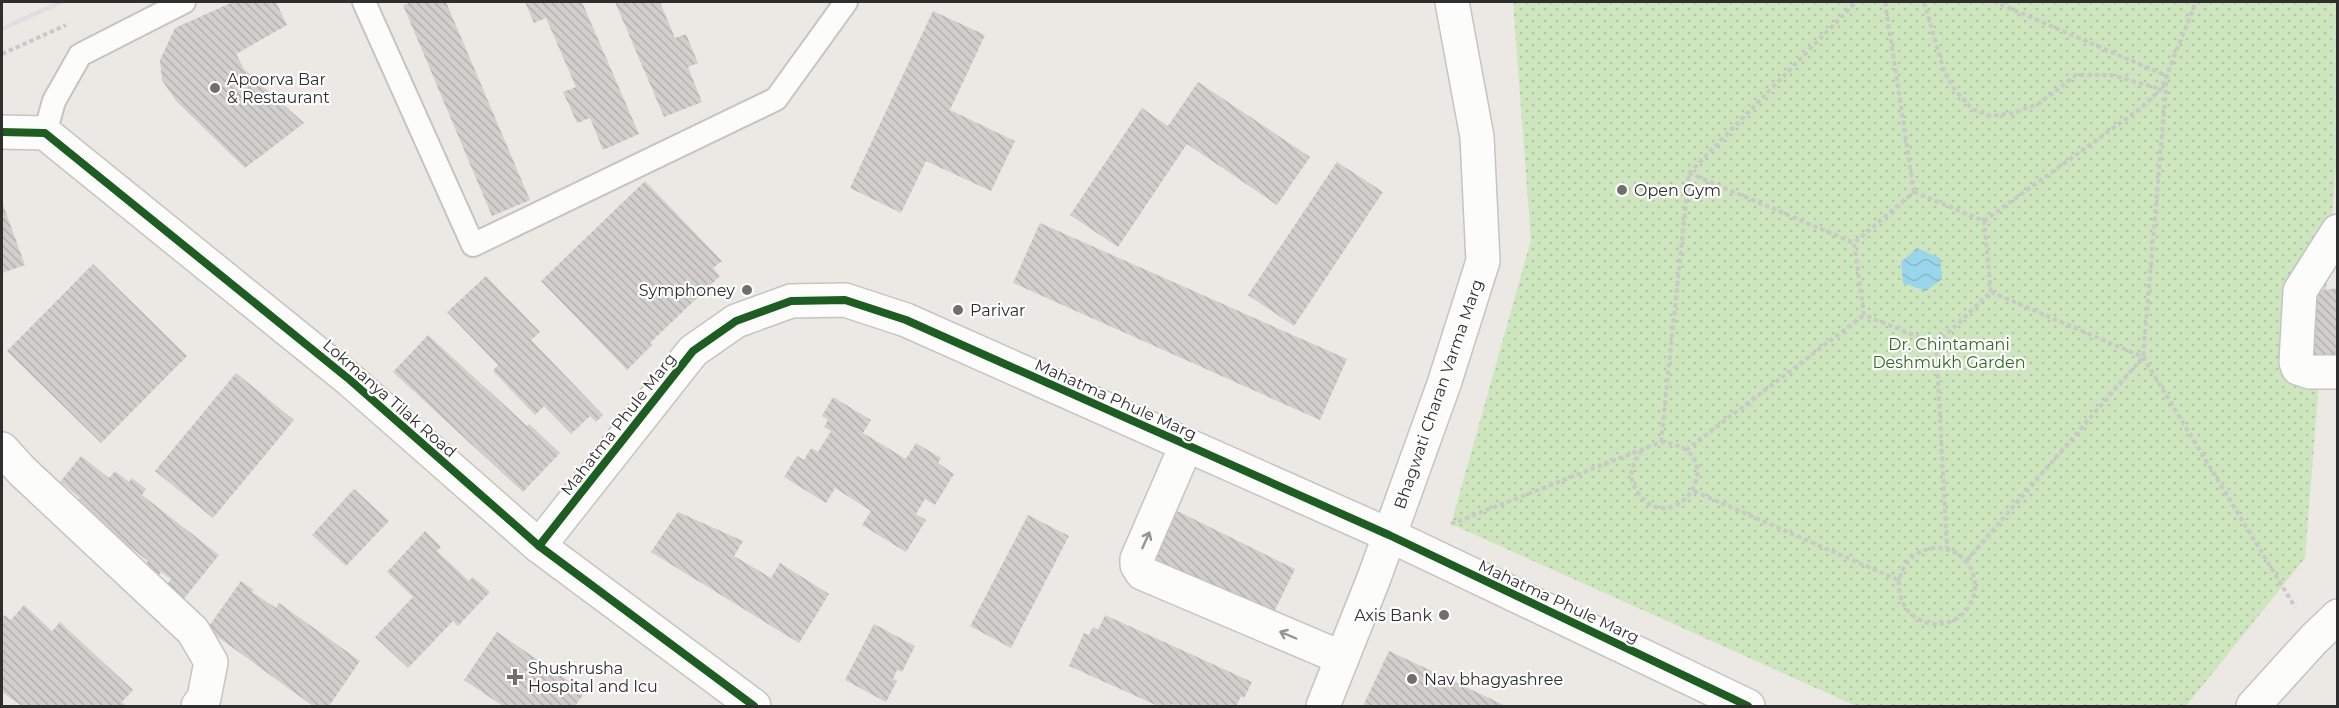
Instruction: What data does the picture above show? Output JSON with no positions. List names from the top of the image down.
{
  "streets": {
    "street": ["Bhagwati Charan Varma Marg", "Lokmanya Tilak Road", "Mahatma Phule Marg"]
  },
  "crossings": [
    ["Bhagwati Charan Varma Marg", "Mahatma Phule Marg"],
    ["Lokmanya Tilak Road", "Mahatma Phule Marg"]
  ],
  "parks": ["Dr. Chintamani Deshmukh Garden"],
  "places": {
    "other": [
      "Apoorva Bar & Restaurant",
      "Open Gym",
      "Symphoney",
      "Parivar",
      "Axis Bank",
      "Nav bhagyashree"
    ],
    "health": ["Shushrusha Hospital and Icu"]
  }
}
